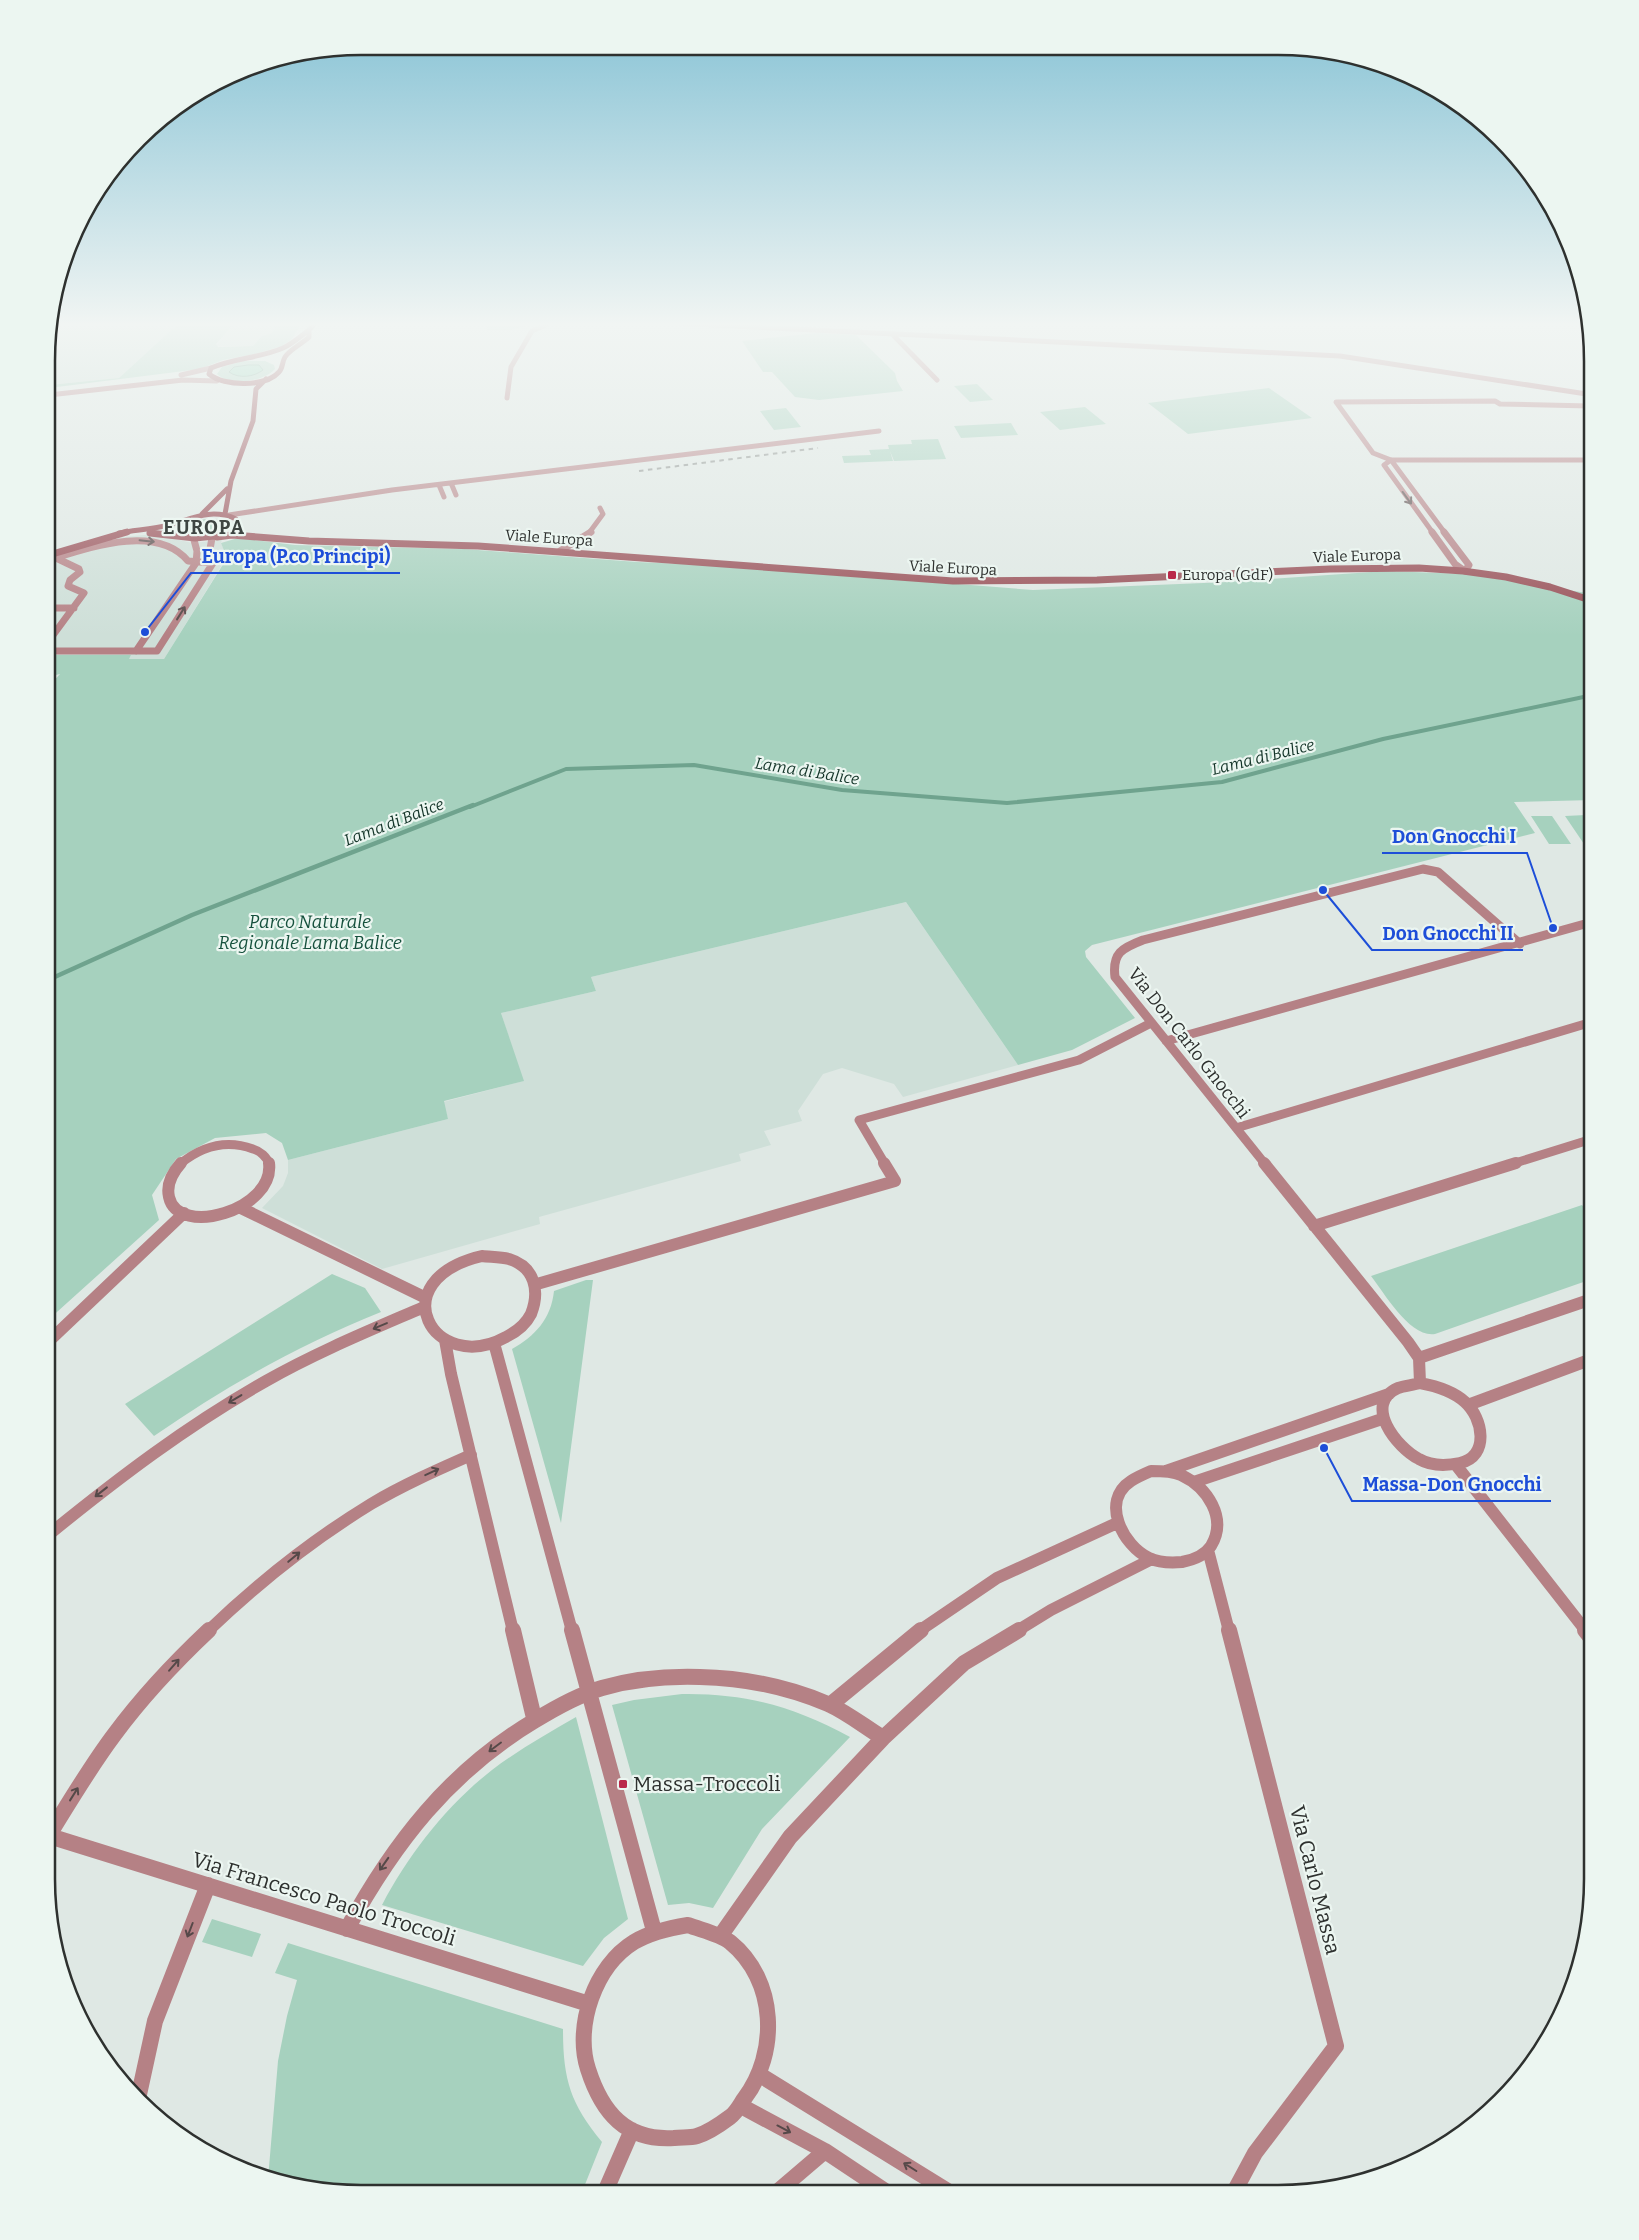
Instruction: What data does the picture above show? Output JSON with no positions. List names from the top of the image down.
{
  "streets": {
    "main road": ["Viale Europa"],
    "street": ["Via Don Carlo Gnocchi", "Via Carlo Massa", "Via Francesco Paolo Troccoli"]
  },
  "districts": ["EUROPA"],
  "water": ["Lama di Balice"],
  "parks": ["Parco Naturale Regionale Lama Balice"],
  "places": {
    "transit": ["Europa (GdF)", "Massa-Troccoli"],
    "other": [
      "Europa (P.co Principi)",
      "Don Gnocchi II",
      "Don Gnocchi I",
      "Massa-Don Gnocchi"
    ]
  }
}
